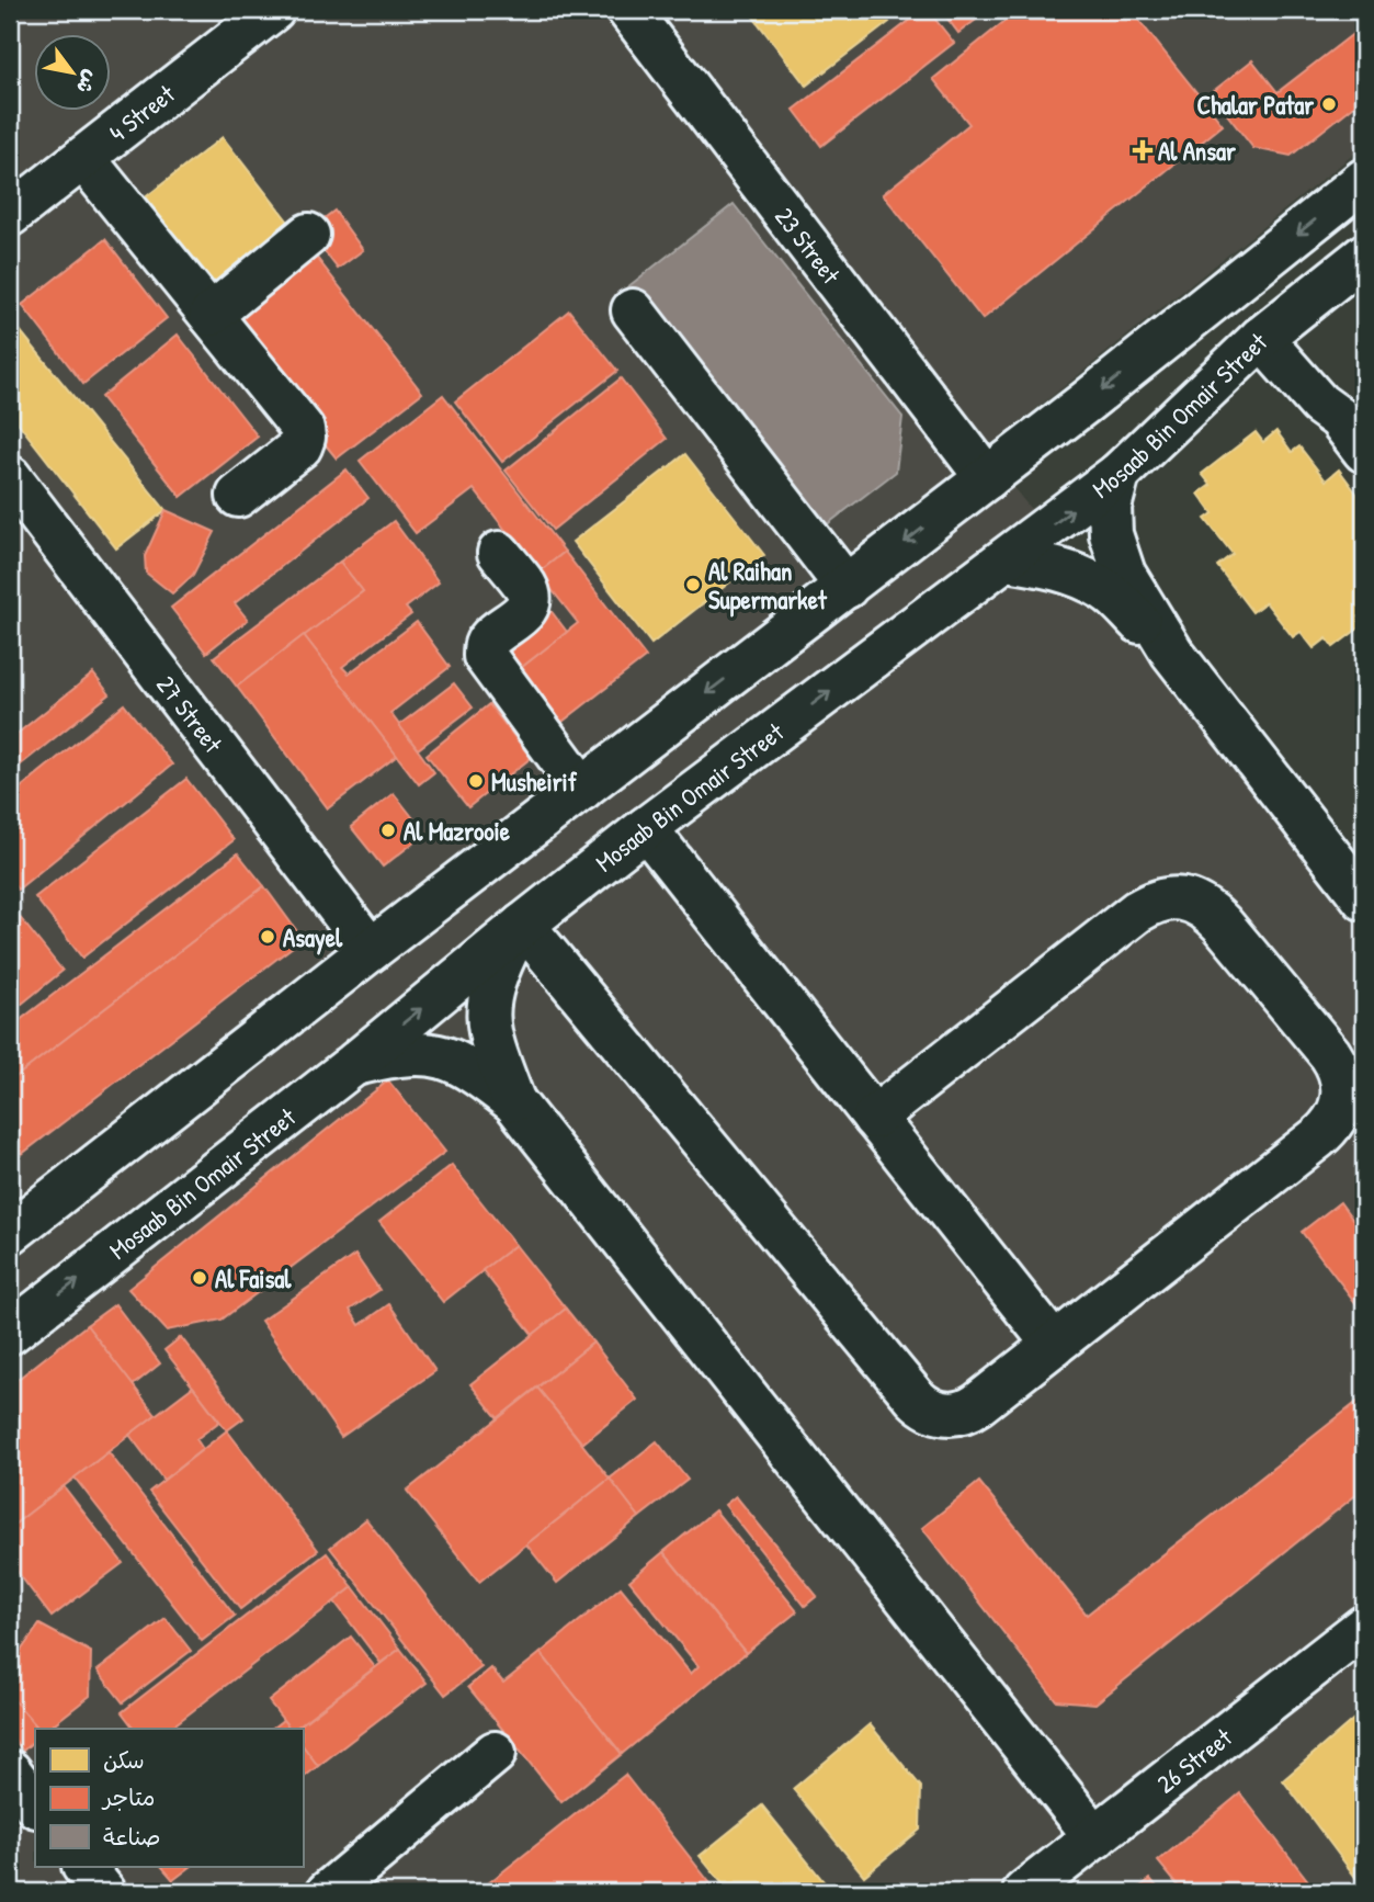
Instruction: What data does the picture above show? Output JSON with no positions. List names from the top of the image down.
{
  "streets": {
    "street": [
      "4 Street",
      "23 Street",
      "Mosaab Bin Omair Street",
      "27 Street",
      "26 Street"
    ]
  },
  "places": {
    "other": [
      "Chalar Patar",
      "Al Raihan Supermarket",
      "Musheirif",
      "Al Mazrooie",
      "Asayel",
      "Al Faisal"
    ],
    "health": ["Al Ansar"]
  },
  "legend": ["سكن", "متاجر", "صناعة"],
  "north": "bottom right"
}
